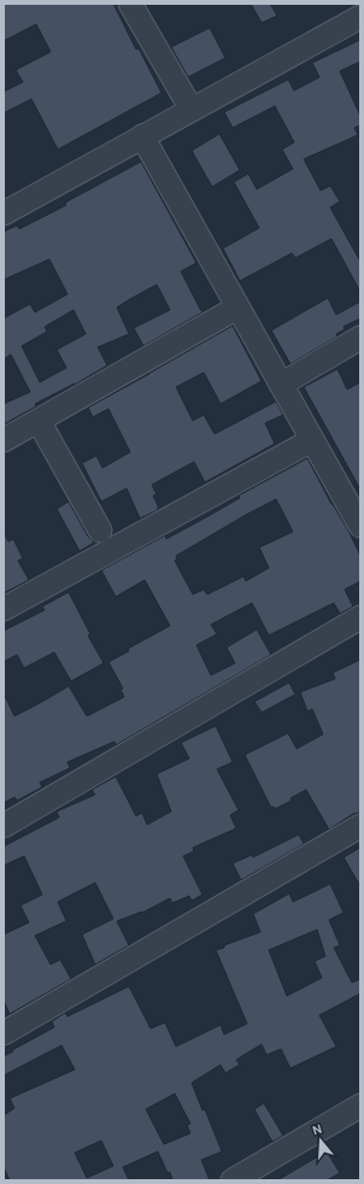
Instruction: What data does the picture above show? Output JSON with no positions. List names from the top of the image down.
{
  "north": "top"
}
